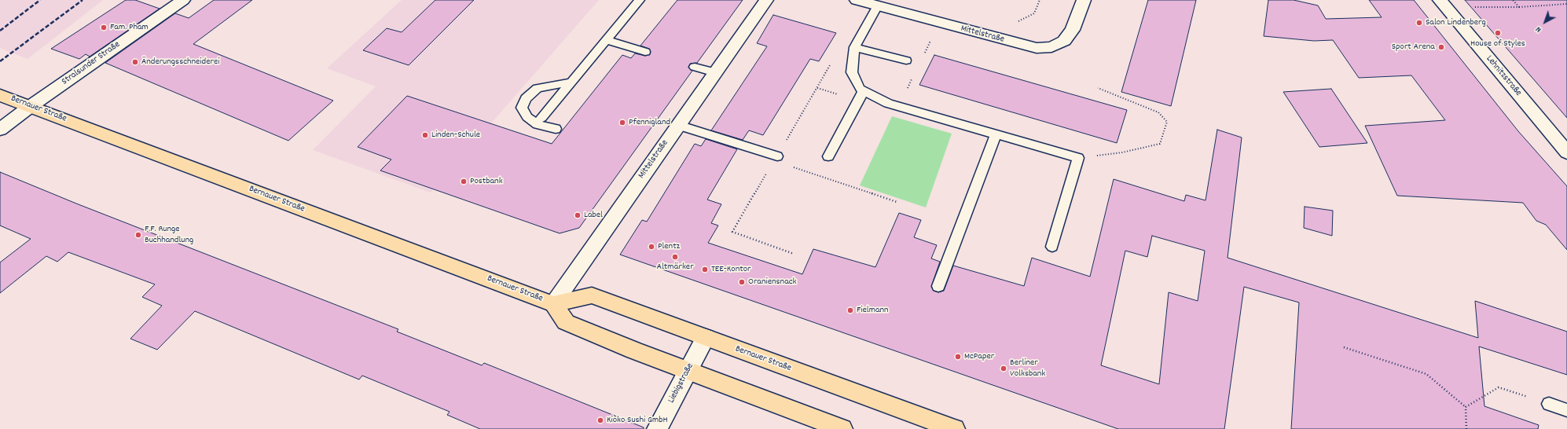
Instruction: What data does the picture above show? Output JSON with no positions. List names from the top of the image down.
{
  "streets": {
    "main road": ["Bernauer Straße"],
    "street": [
      "Mittelstraße",
      "Stralsunder Straße",
      "Lehnitzstraße",
      "Liebigstraße"
    ]
  },
  "crossings": [
    ["Mittelstraße", "Bernauer Straße"],
    ["Stralsunder Straße", "Bernauer Straße"],
    ["Bernauer Straße", "Liebigstraße"]
  ],
  "places": [
    "Salon Lindenberg",
    "Fam. Pham",
    "House of Styles",
    "Sport Arena",
    "Änderungsschneiderei",
    "Pfennigland",
    "Linden-Schule",
    "Postbank",
    "Label",
    "F.F. Runge Buchhandlung",
    "Plentz",
    "Altmärker",
    "TEE-Kontor",
    "Oraniensnack",
    "Fielmann",
    "McPaper",
    "Berliner Volksbank",
    "Kioko Sushi GmbH"
  ],
  "north": "bottom left"
}
